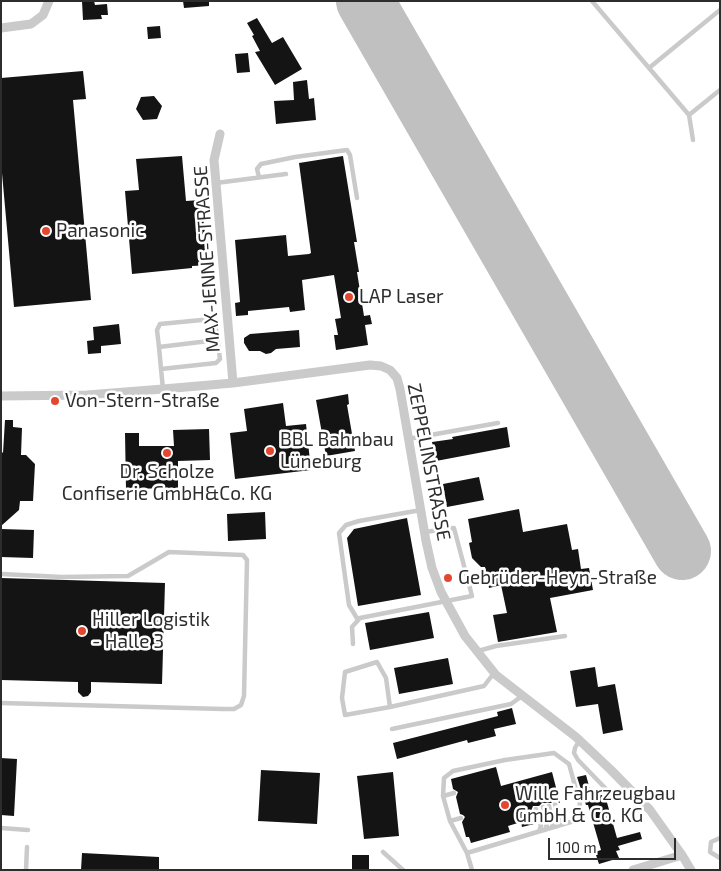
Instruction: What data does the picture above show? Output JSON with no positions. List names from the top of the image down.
{
  "streets": {
    "street": ["MAX-JENNE-STRASSE", "ZEPPELINSTRASSE"]
  },
  "crossings": [
    ["MAX-JENNE-STRASSE", "ZEPPELINSTRASSE"]
  ],
  "places": [
    "Panasonic",
    "LAP Laser",
    "Von-Stern-Straße",
    "BBL Bahnbau Lüneburg",
    "Dr. Scholze Confiserie GmbH&Co. KG",
    "Gebrüder-Heyn-Straße",
    "Hiller Logistik - Halle 3",
    "Wille Fahrzeugbau GmbH & Co. KG"
  ],
  "scale_bar": "100 m"
}
